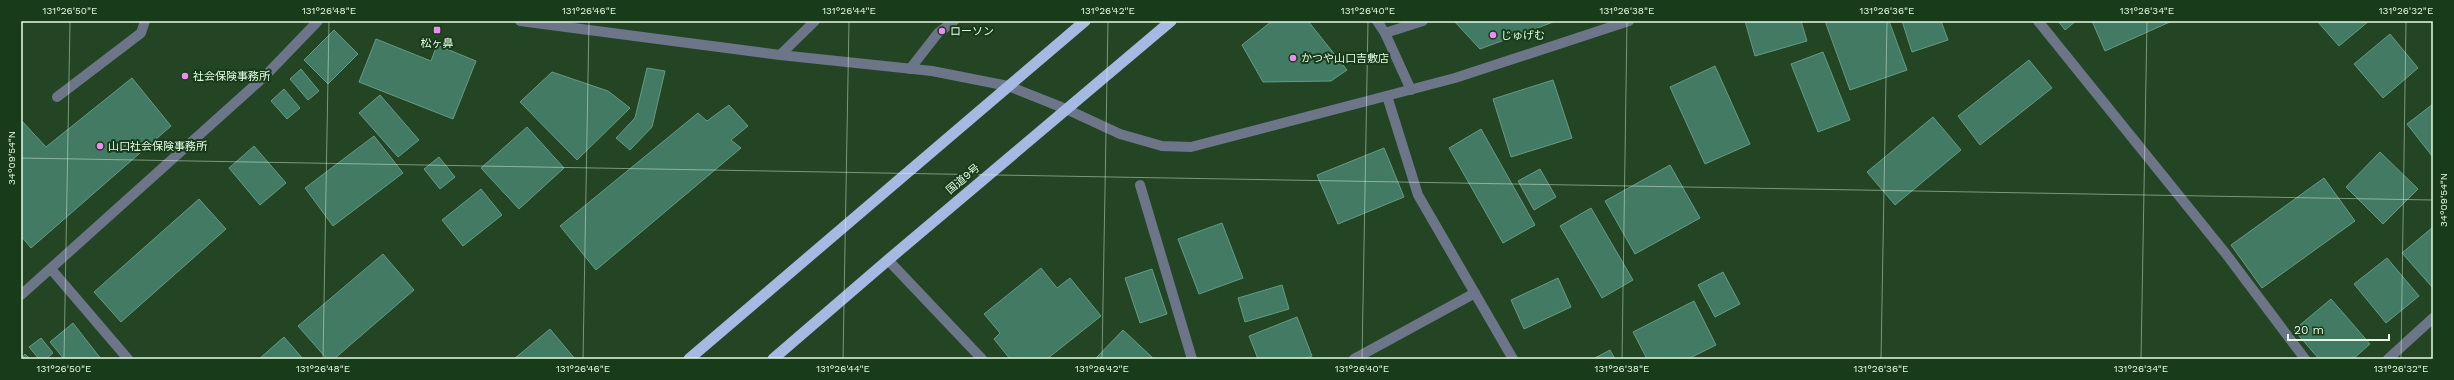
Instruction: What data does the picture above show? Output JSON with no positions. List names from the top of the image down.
{
  "streets": {
    "highway": ["国道9号"]
  },
  "places": {
    "transit": ["松ヶ鼻"],
    "other": [
      "ローソン",
      "じゅげむ",
      "かつや山口吉敷店",
      "社会保険事務所",
      "山口社会保険事務所"
    ]
  },
  "scale_bar": "20 m",
  "coordinates": [
    "131°26'50\"E",
    "131°26'48\"E",
    "131°26'46\"E",
    "131°26'44\"E",
    "131°26'42\"E",
    "131°26'40\"E",
    "131°26'38\"E",
    "131°26'36\"E",
    "131°26'34\"E",
    "131°26'32\"E",
    "34°09'54\"N"
  ]
}
